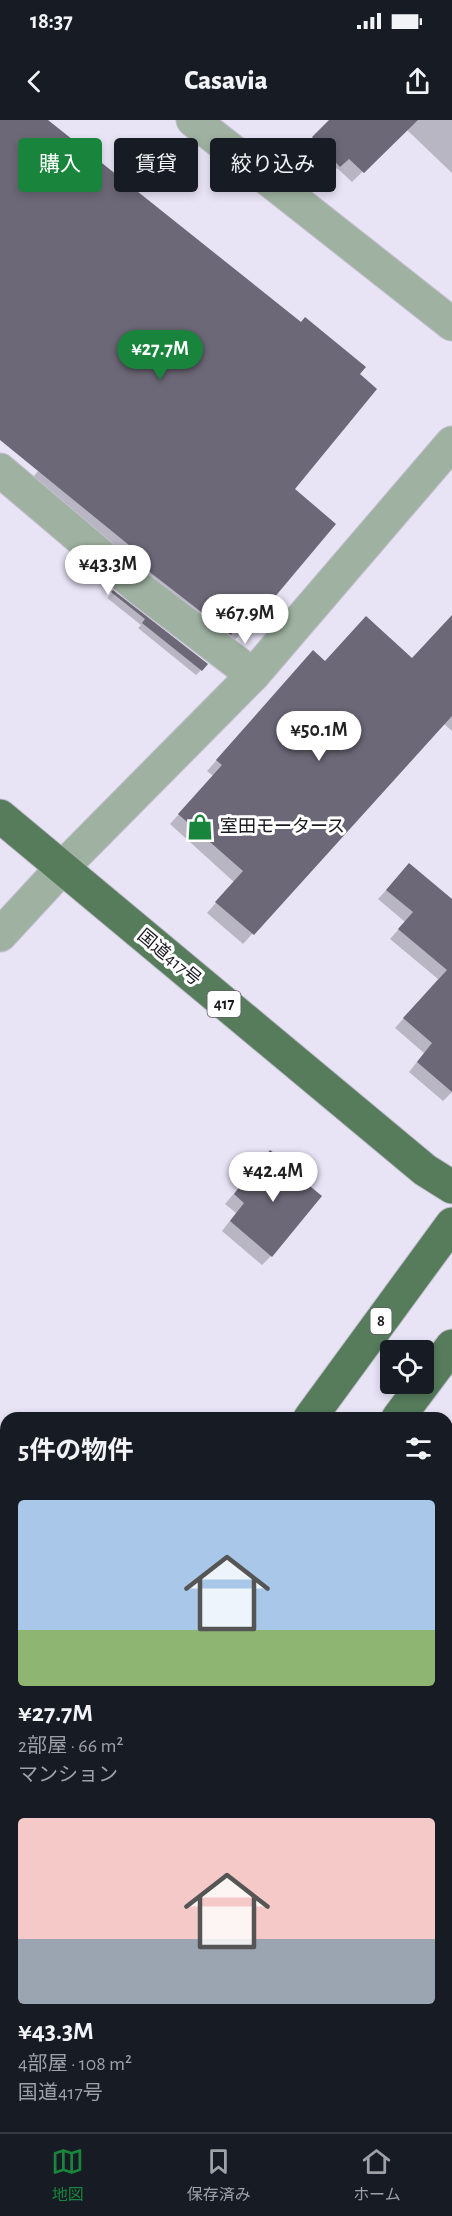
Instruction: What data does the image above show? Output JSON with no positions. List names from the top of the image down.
{
  "streets": {
    "highway": ["国道417号", "417", "8"]
  },
  "places": {
    "shop": ["室田モータース"]
  },
  "page": {
    "status": "18:37",
    "header": "Casavia",
    "chip": ["購入", "賃貸", "絞り込み"],
    "price": [
      "¥27.7M",
      "¥43.3M",
      "¥67.9M",
      "¥50.1M",
      "¥42.4M"
    ],
    "heading": "5件の物件",
    "list": [
      {
        "name": "¥27.7M",
        "note": "2部屋 · 66 m² · マンション"
      },
      {
        "name": "¥43.3M",
        "note": "4部屋 · 108 m² · 国道417号"
      }
    ],
    "tabs": ["地図", "保存済み", "ホーム"]
  }
}
